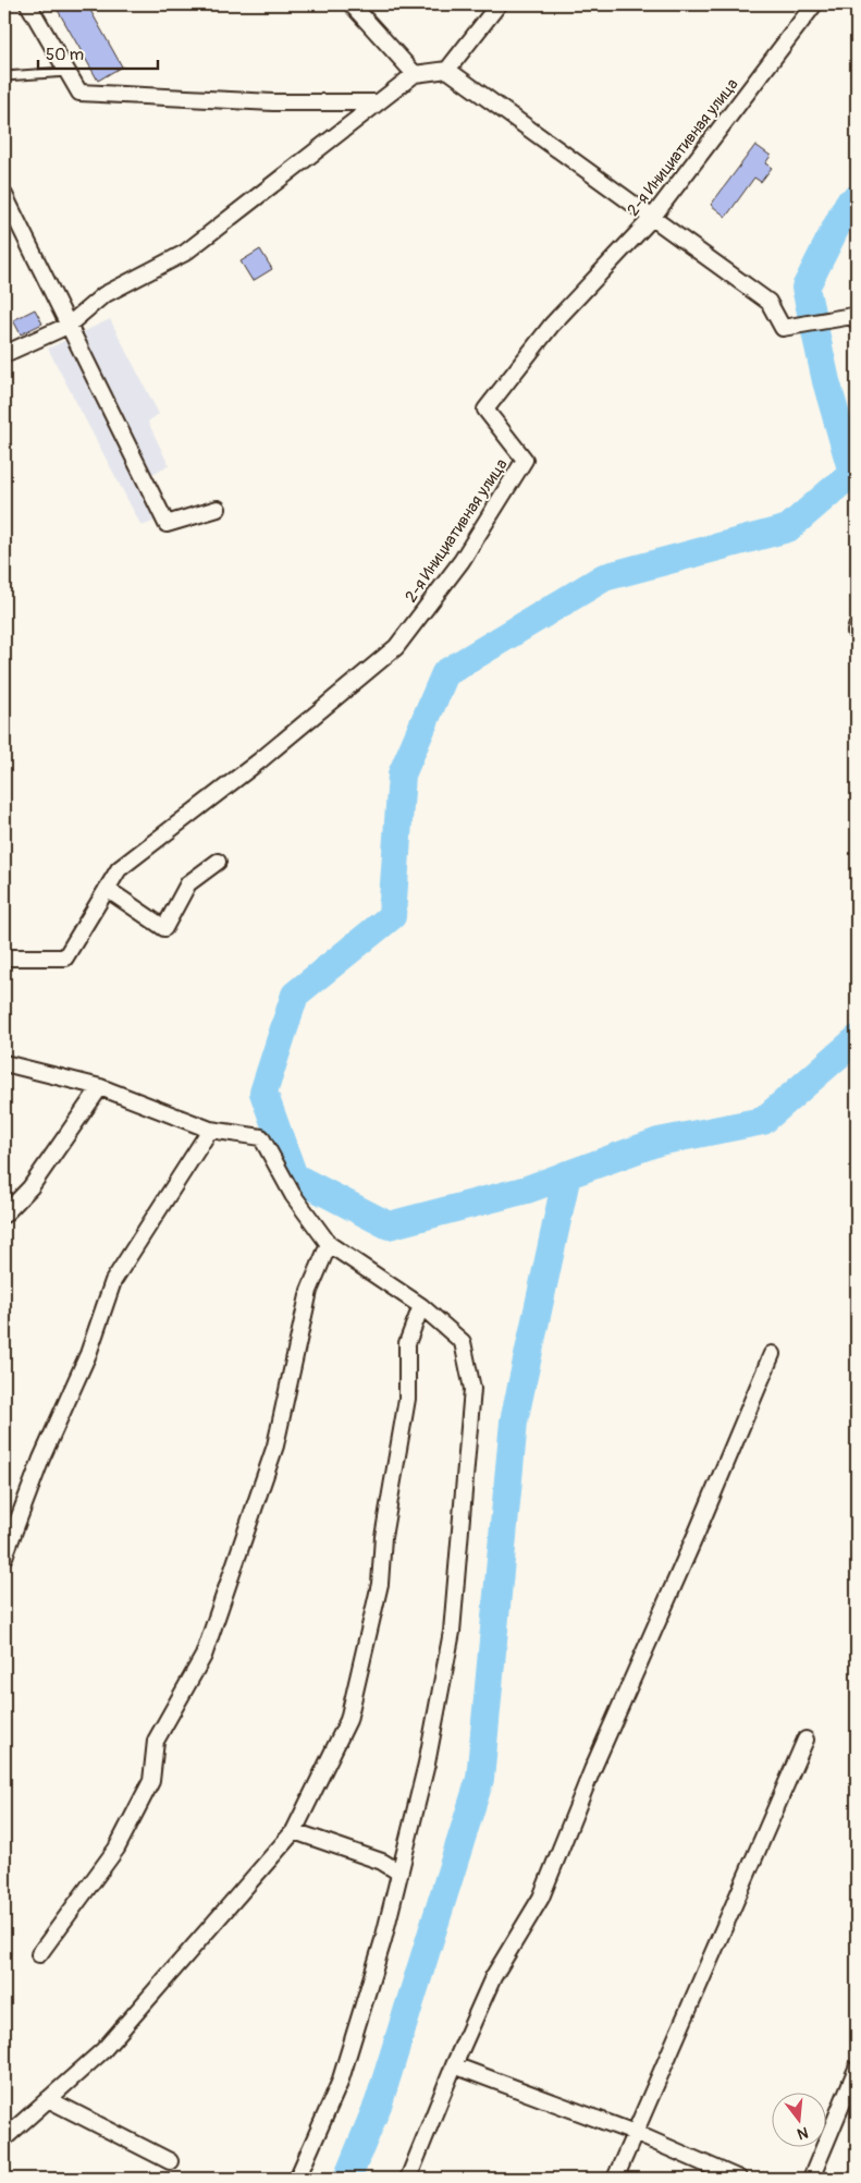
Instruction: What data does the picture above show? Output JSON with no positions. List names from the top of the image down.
{
  "streets": {
    "street": ["2-я Инициативная улица"]
  },
  "scale_bar": "50 m",
  "north": "bottom"
}
